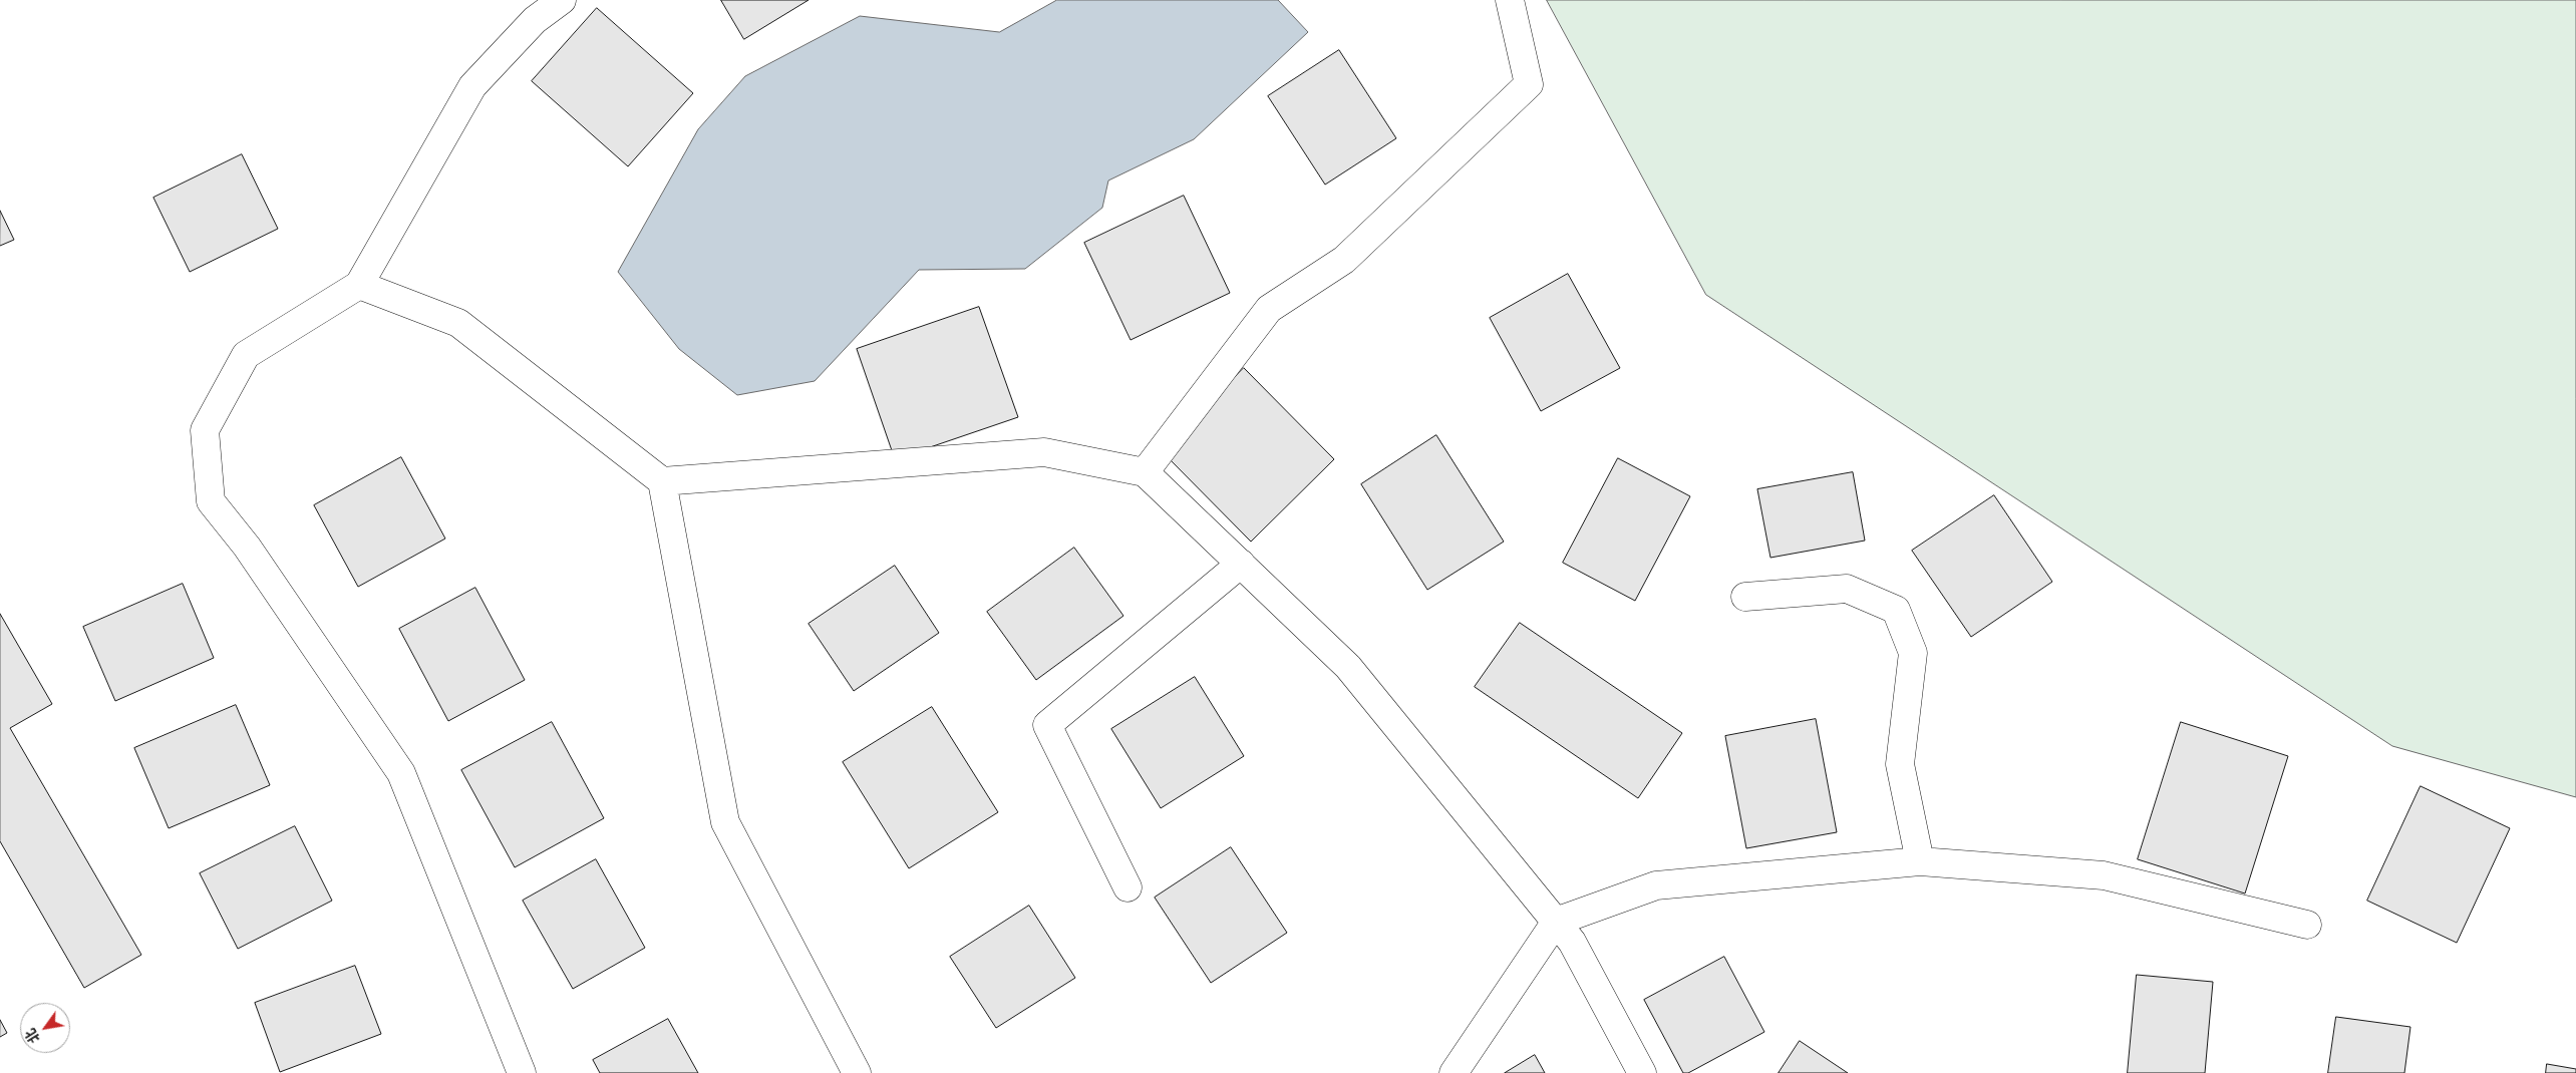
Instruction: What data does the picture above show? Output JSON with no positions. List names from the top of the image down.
{
  "north": "bottom left"
}
